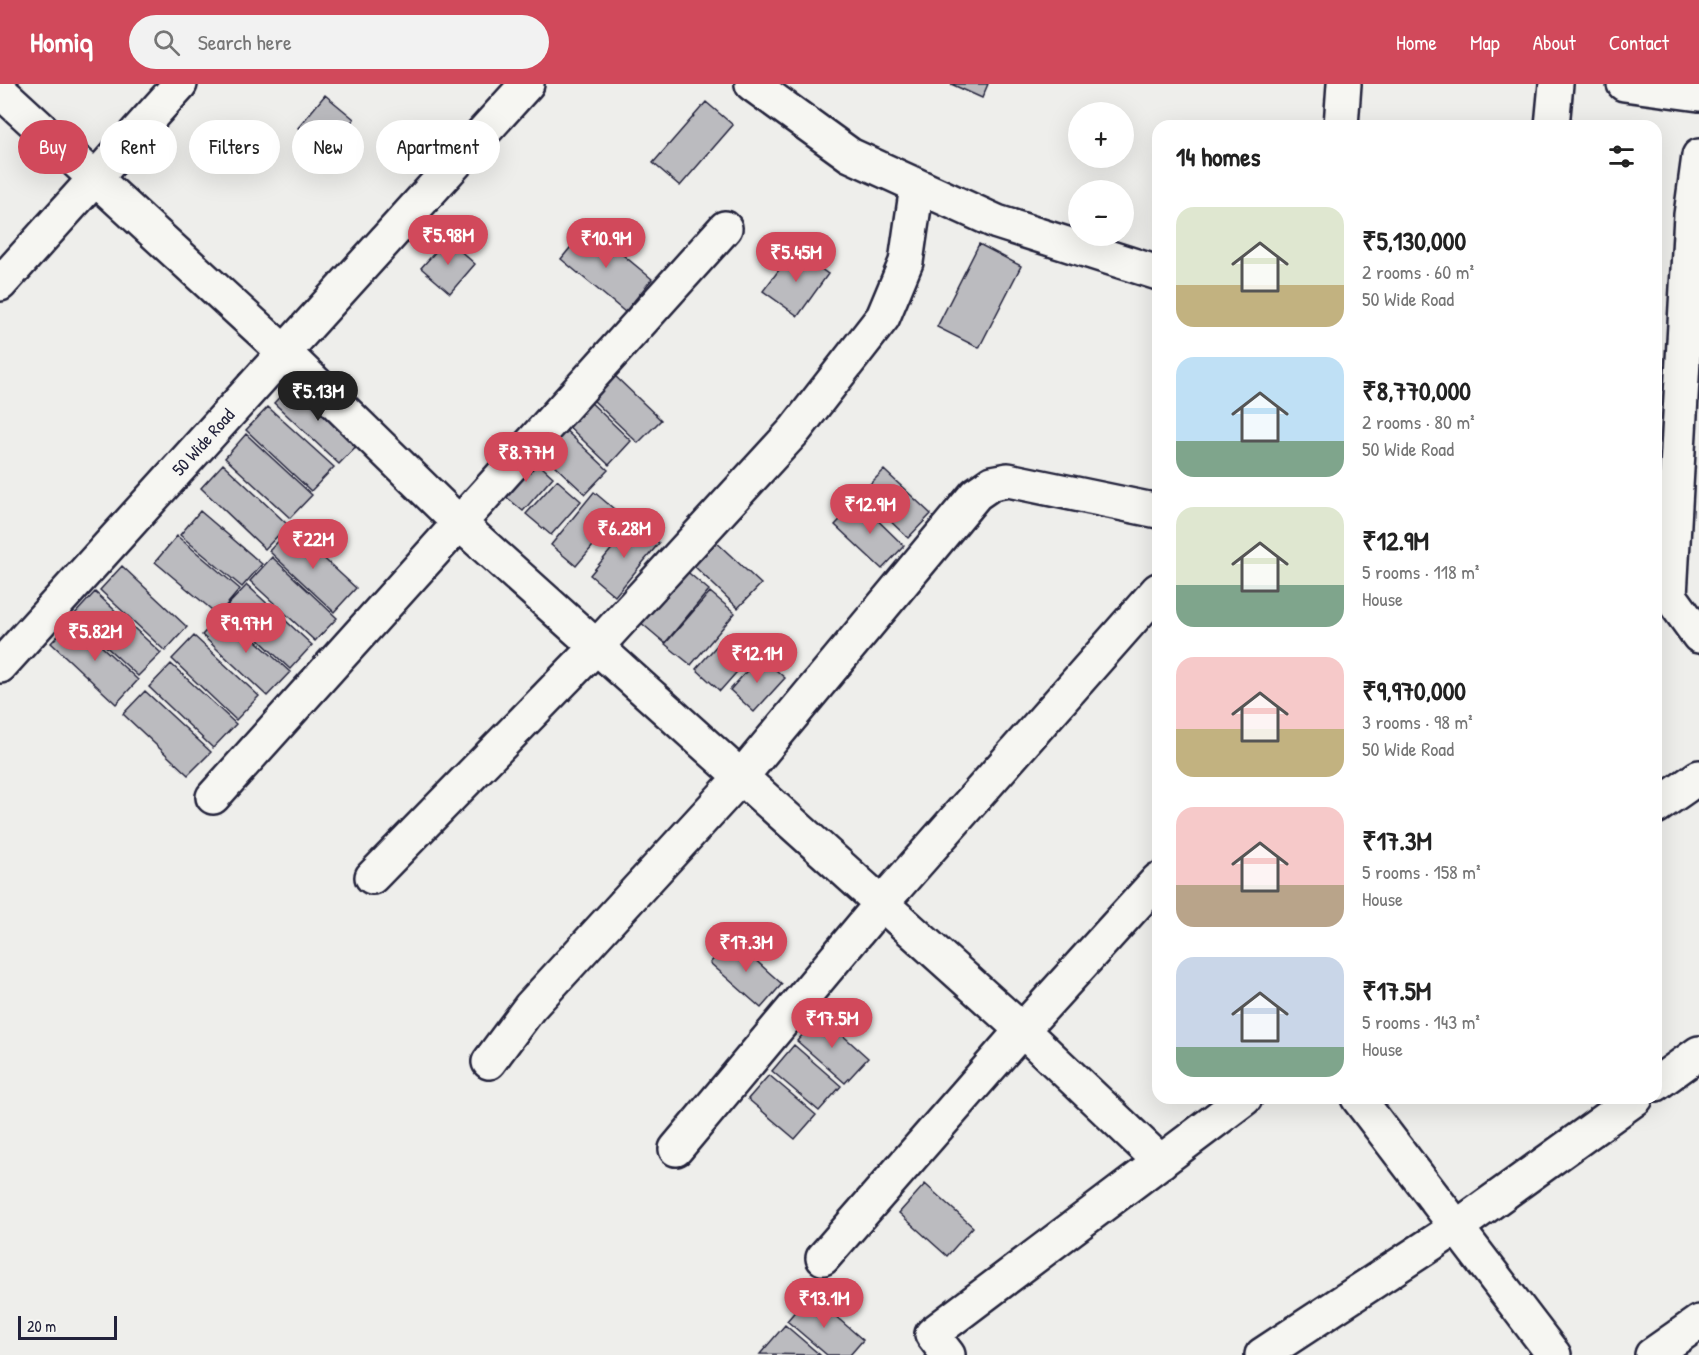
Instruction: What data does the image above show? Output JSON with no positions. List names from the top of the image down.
{
  "streets": {
    "street": ["50 Wide Road"]
  },
  "scale_bar": "20 m",
  "page": {
    "header": "Homiq",
    "search": "Search here",
    "nav": [
      "Home",
      "Map",
      "About",
      "Contact"
    ],
    "map_buttons": ["+", "−"],
    "chip": [
      "Buy",
      "Rent",
      "Filters",
      "New",
      "Apartment"
    ],
    "heading": "14 homes",
    "list": [
      {
        "name": "₹5,130,000",
        "note": "2 rooms · 60 m² · 50 Wide Road"
      },
      {
        "name": "₹8,770,000",
        "note": "2 rooms · 80 m² · 50 Wide Road"
      },
      {
        "name": "₹12.9M",
        "note": "5 rooms · 118 m² · House"
      },
      {
        "name": "₹9,970,000",
        "note": "3 rooms · 98 m² · 50 Wide Road"
      },
      {
        "name": "₹17.3M",
        "note": "5 rooms · 158 m² · House"
      },
      {
        "name": "₹17.5M",
        "note": "5 rooms · 143 m² · House"
      }
    ],
    "price": [
      "₹5.98M",
      "₹10.9M",
      "₹5.45M",
      "₹5.13M",
      "₹8.77M",
      "₹12.9M",
      "₹6.28M",
      "₹22M",
      "₹9.97M",
      "₹5.82M",
      "₹12.1M",
      "₹17.3M",
      "₹17.5M",
      "₹13.1M"
    ],
    "scale": "20 m"
  }
}
